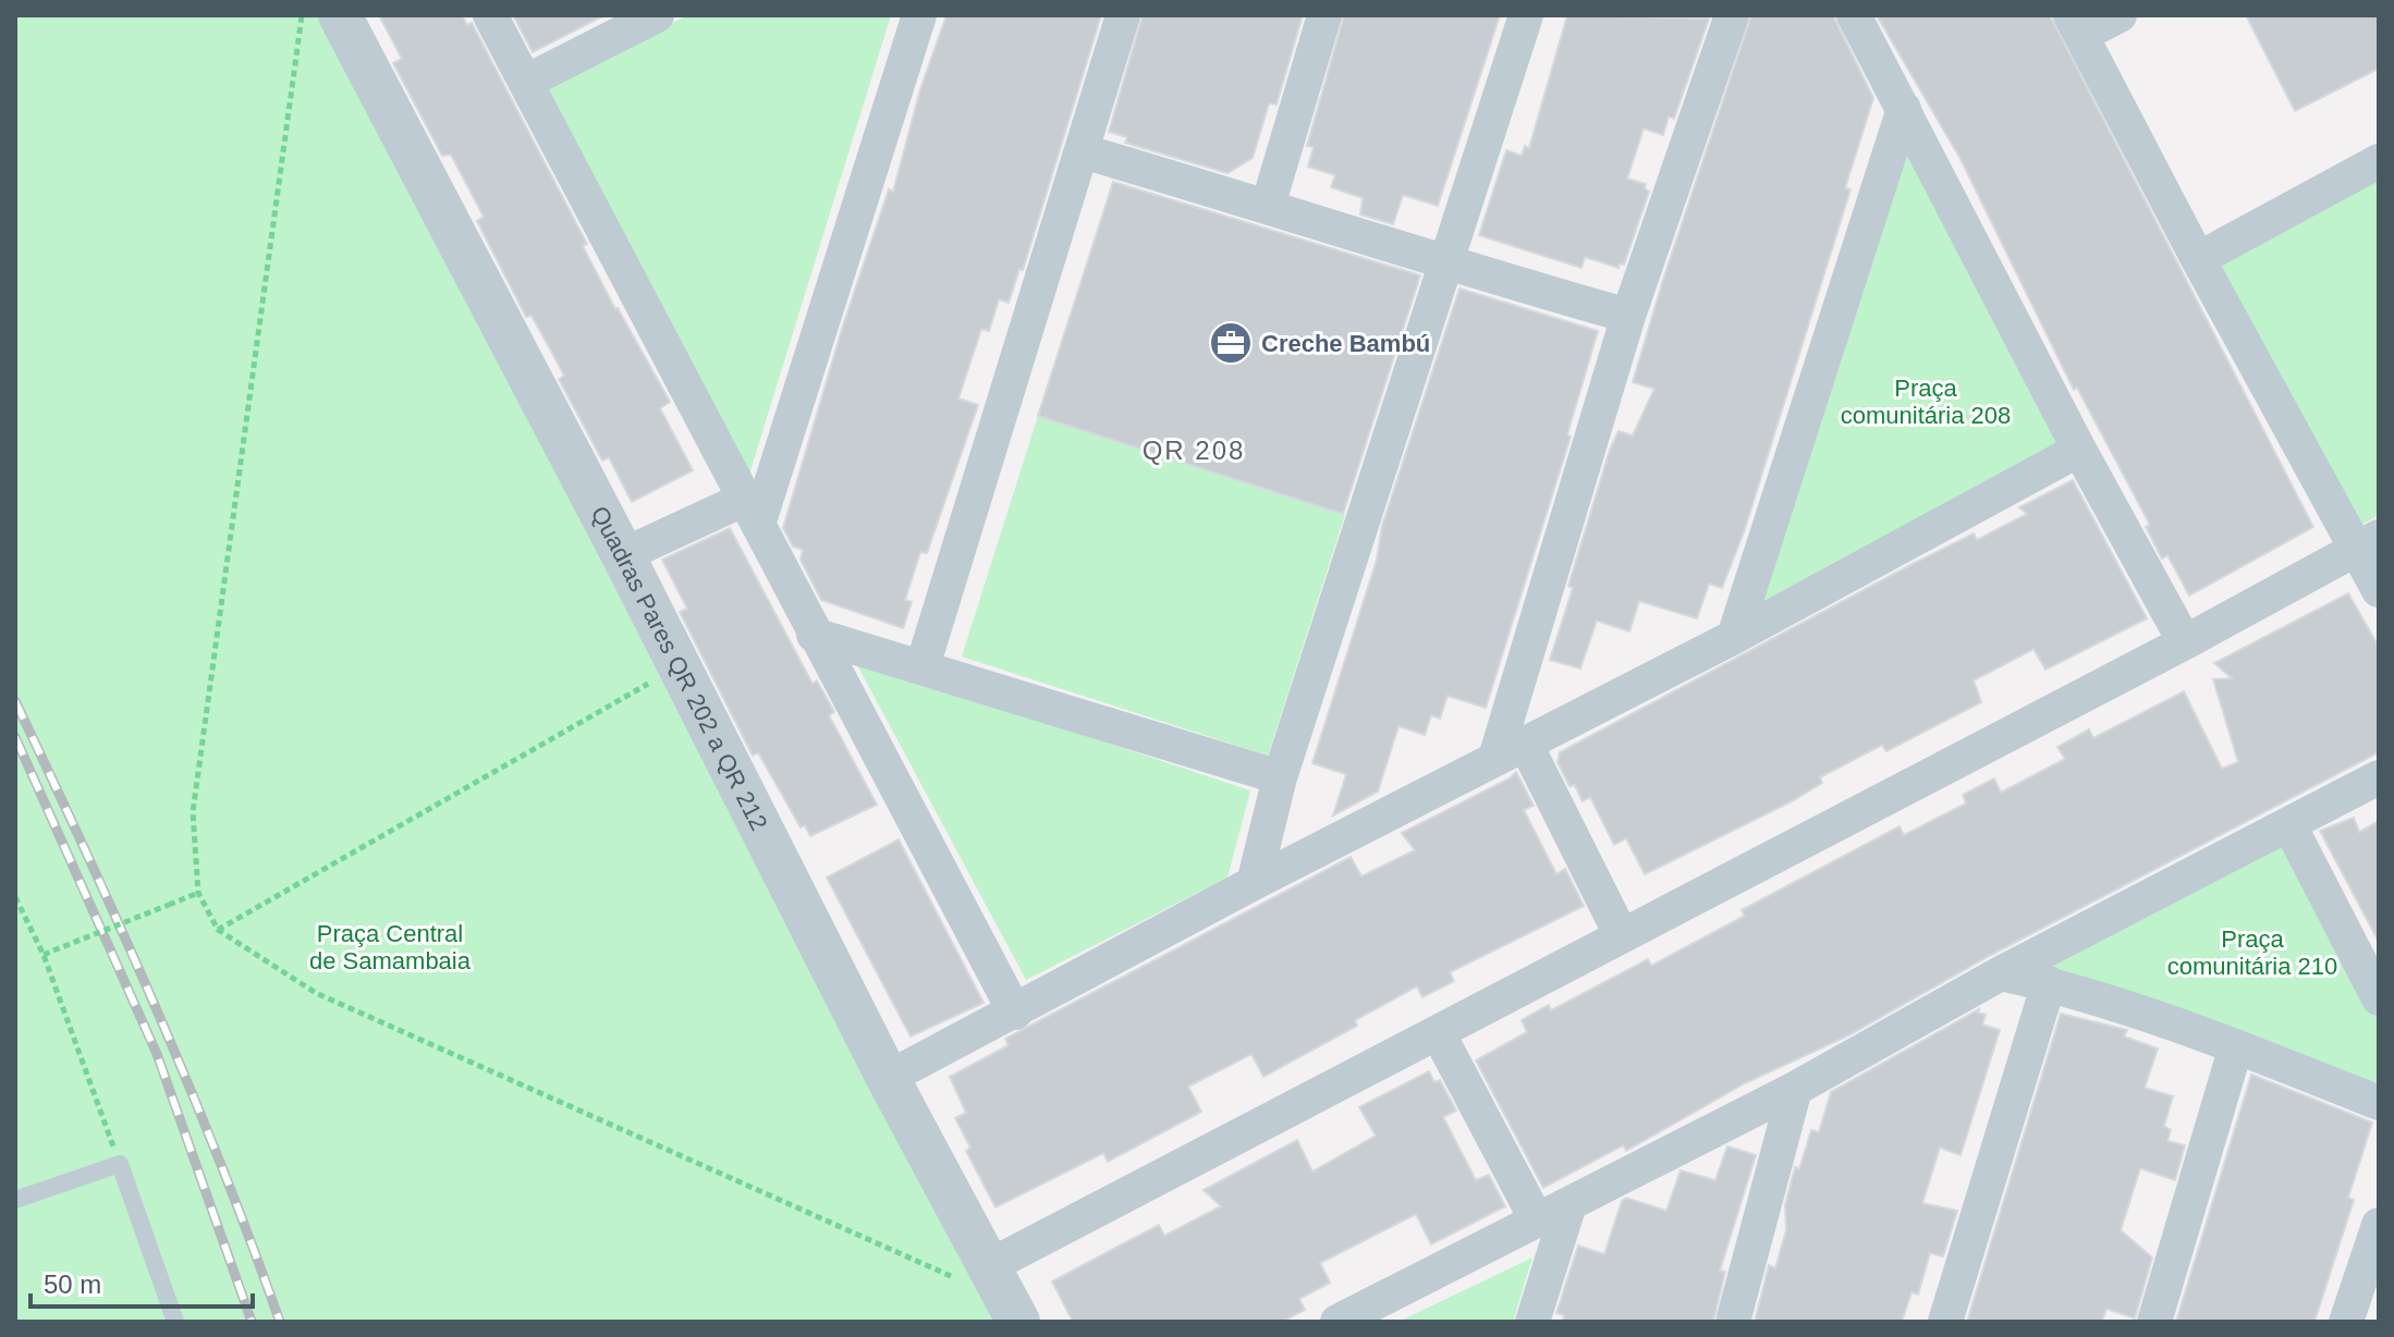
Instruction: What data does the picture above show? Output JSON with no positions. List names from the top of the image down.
{
  "streets": {
    "street": ["Quadras Pares QR 202 a QR 212"]
  },
  "districts": ["QR 208"],
  "parks": ["Praça comunitária 208", "Praça Central de Samambaia", "Praça comunitária 210"],
  "places": {
    "office": ["Creche Bambú"]
  },
  "scale_bar": "50 m"
}
